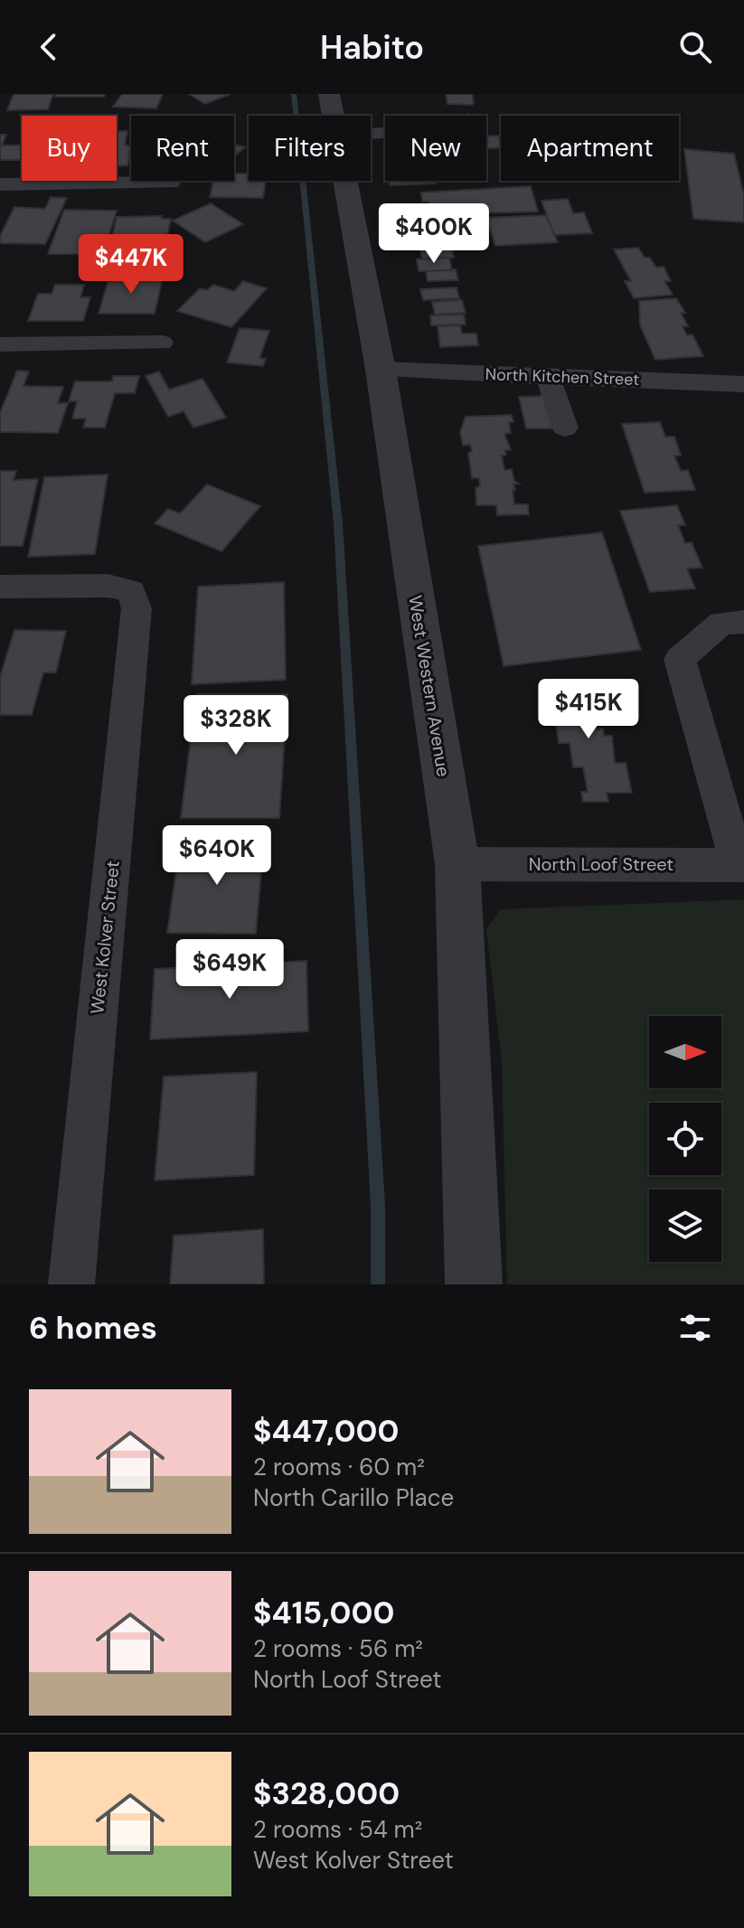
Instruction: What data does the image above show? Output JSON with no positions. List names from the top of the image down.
{
  "streets": {
    "street": [
      "North Kitchen Street",
      "West Western Avenue",
      "North Loof Street",
      "West Kolver Street"
    ]
  },
  "crossings": [
    ["North Kitchen Street", "West Western Avenue"],
    ["West Western Avenue", "North Loof Street"]
  ],
  "north": "right",
  "page": {
    "header": "Habito",
    "chip": [
      "Buy",
      "Rent",
      "Filters",
      "New",
      "Apartment"
    ],
    "price": [
      "$400K",
      "$447K",
      "$415K",
      "$328K",
      "$640K",
      "$649K"
    ],
    "heading": "6 homes",
    "list": [
      {
        "name": "$447,000",
        "note": "2 rooms · 60 m² · North Carillo Place"
      },
      {
        "name": "$415,000",
        "note": "2 rooms · 56 m² · North Loof Street"
      },
      {
        "name": "$328,000",
        "note": "2 rooms · 54 m² · West Kolver Street"
      }
    ]
  }
}
